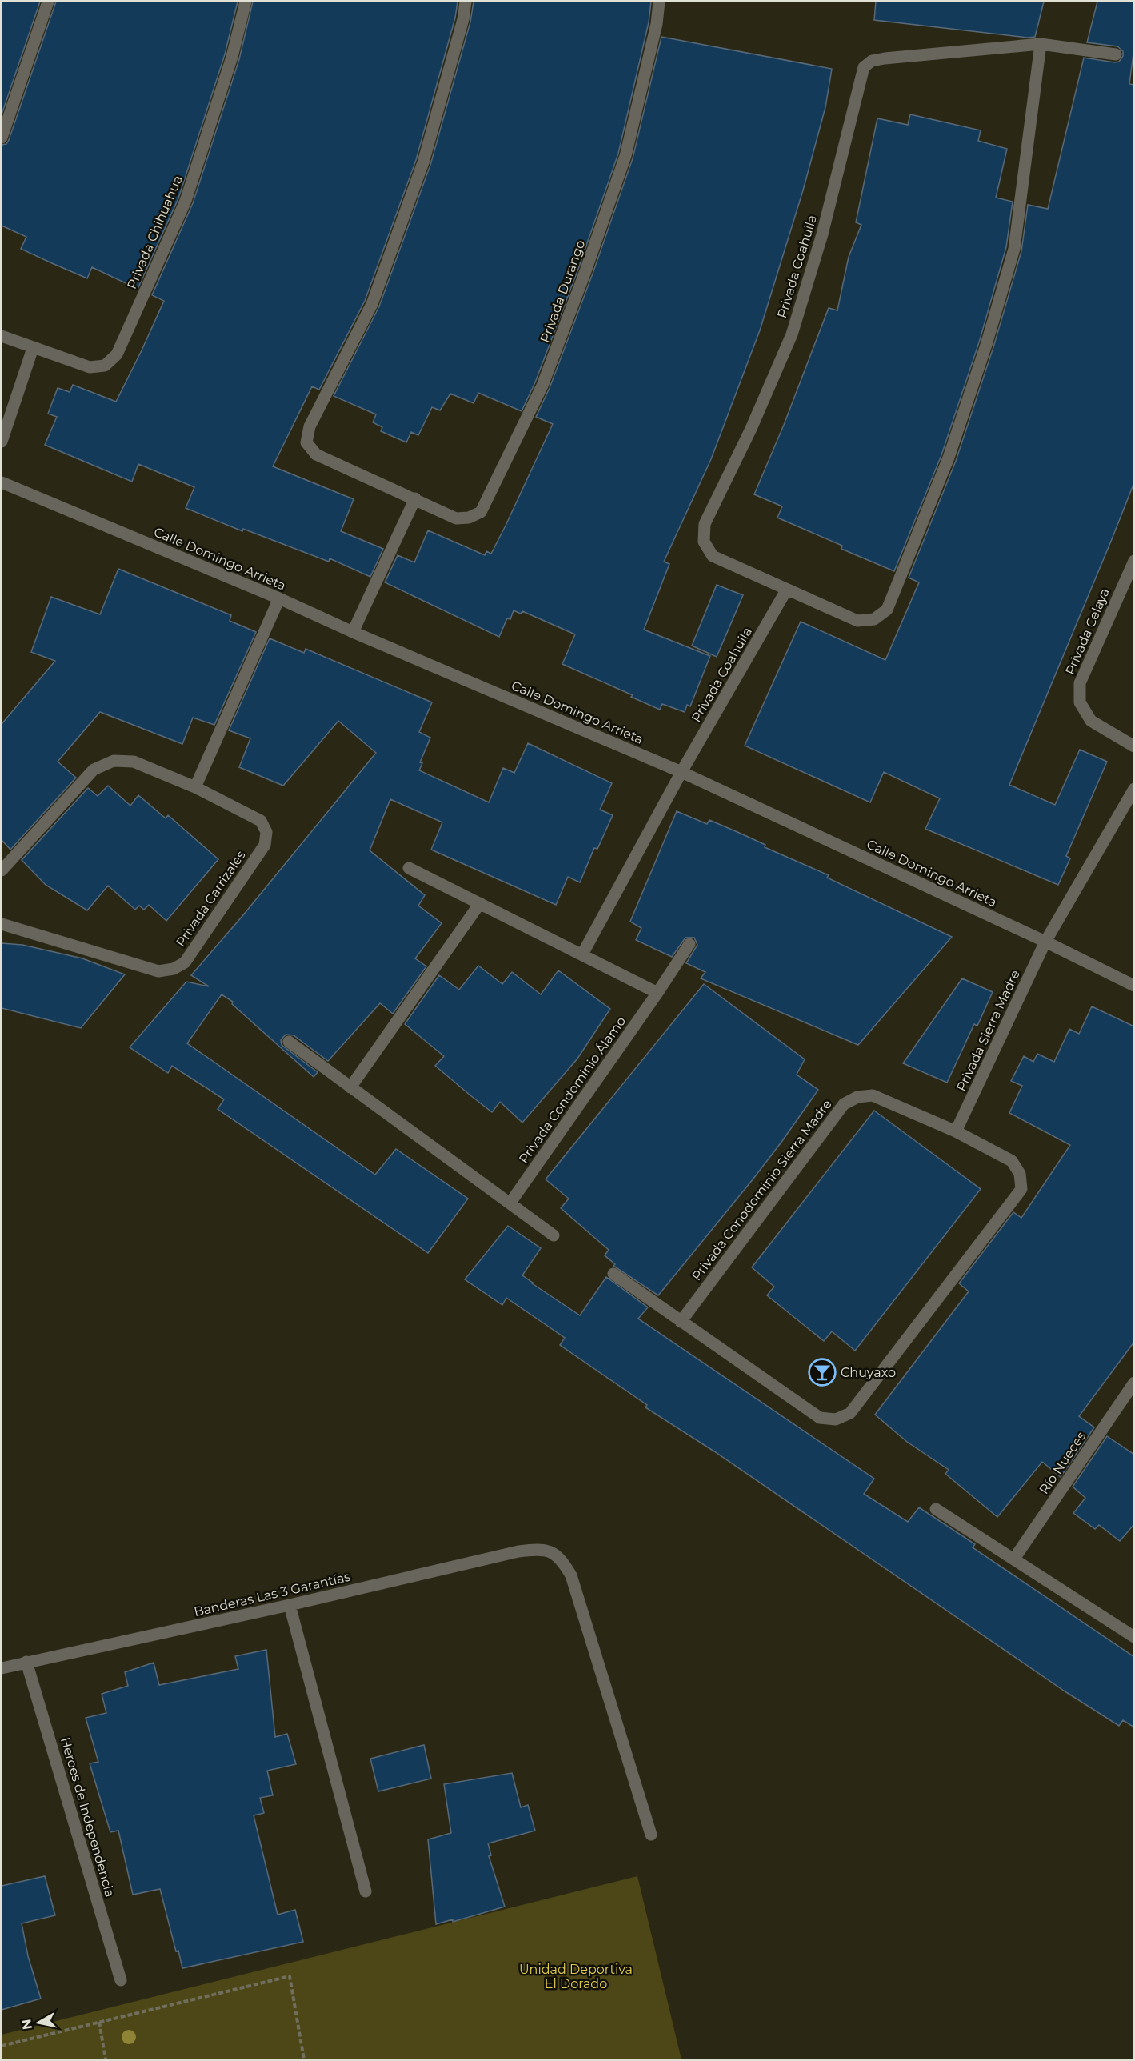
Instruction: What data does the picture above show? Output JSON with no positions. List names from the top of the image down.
{
  "streets": {
    "street": [
      "Privada Chihuahua",
      "Privada Coahuila",
      "Privada Durango",
      "Calle Domingo Arrieta",
      "Privada Celaya",
      "Privada Carrizales",
      "Privada Sierra Madre",
      "Privada Condominio Álamo",
      "Privada Conodominio Sierra Madre",
      "Río Nueces",
      "Banderas Las 3 Garantías",
      "Heroes de Independencia"
    ]
  },
  "crossings": [
    ["Privada Coahuila", "Calle Domingo Arrieta"],
    ["Calle Domingo Arrieta", "Privada Sierra Madre"],
    ["Privada Sierra Madre", "Privada Conodominio Sierra Madre"],
    ["Banderas Las 3 Garantías", "Heroes de Independencia"]
  ],
  "parks": ["Unidad Deportiva El Dorado"],
  "places": {
    "bar": ["Chuyaxo"]
  },
  "north": "left"
}
